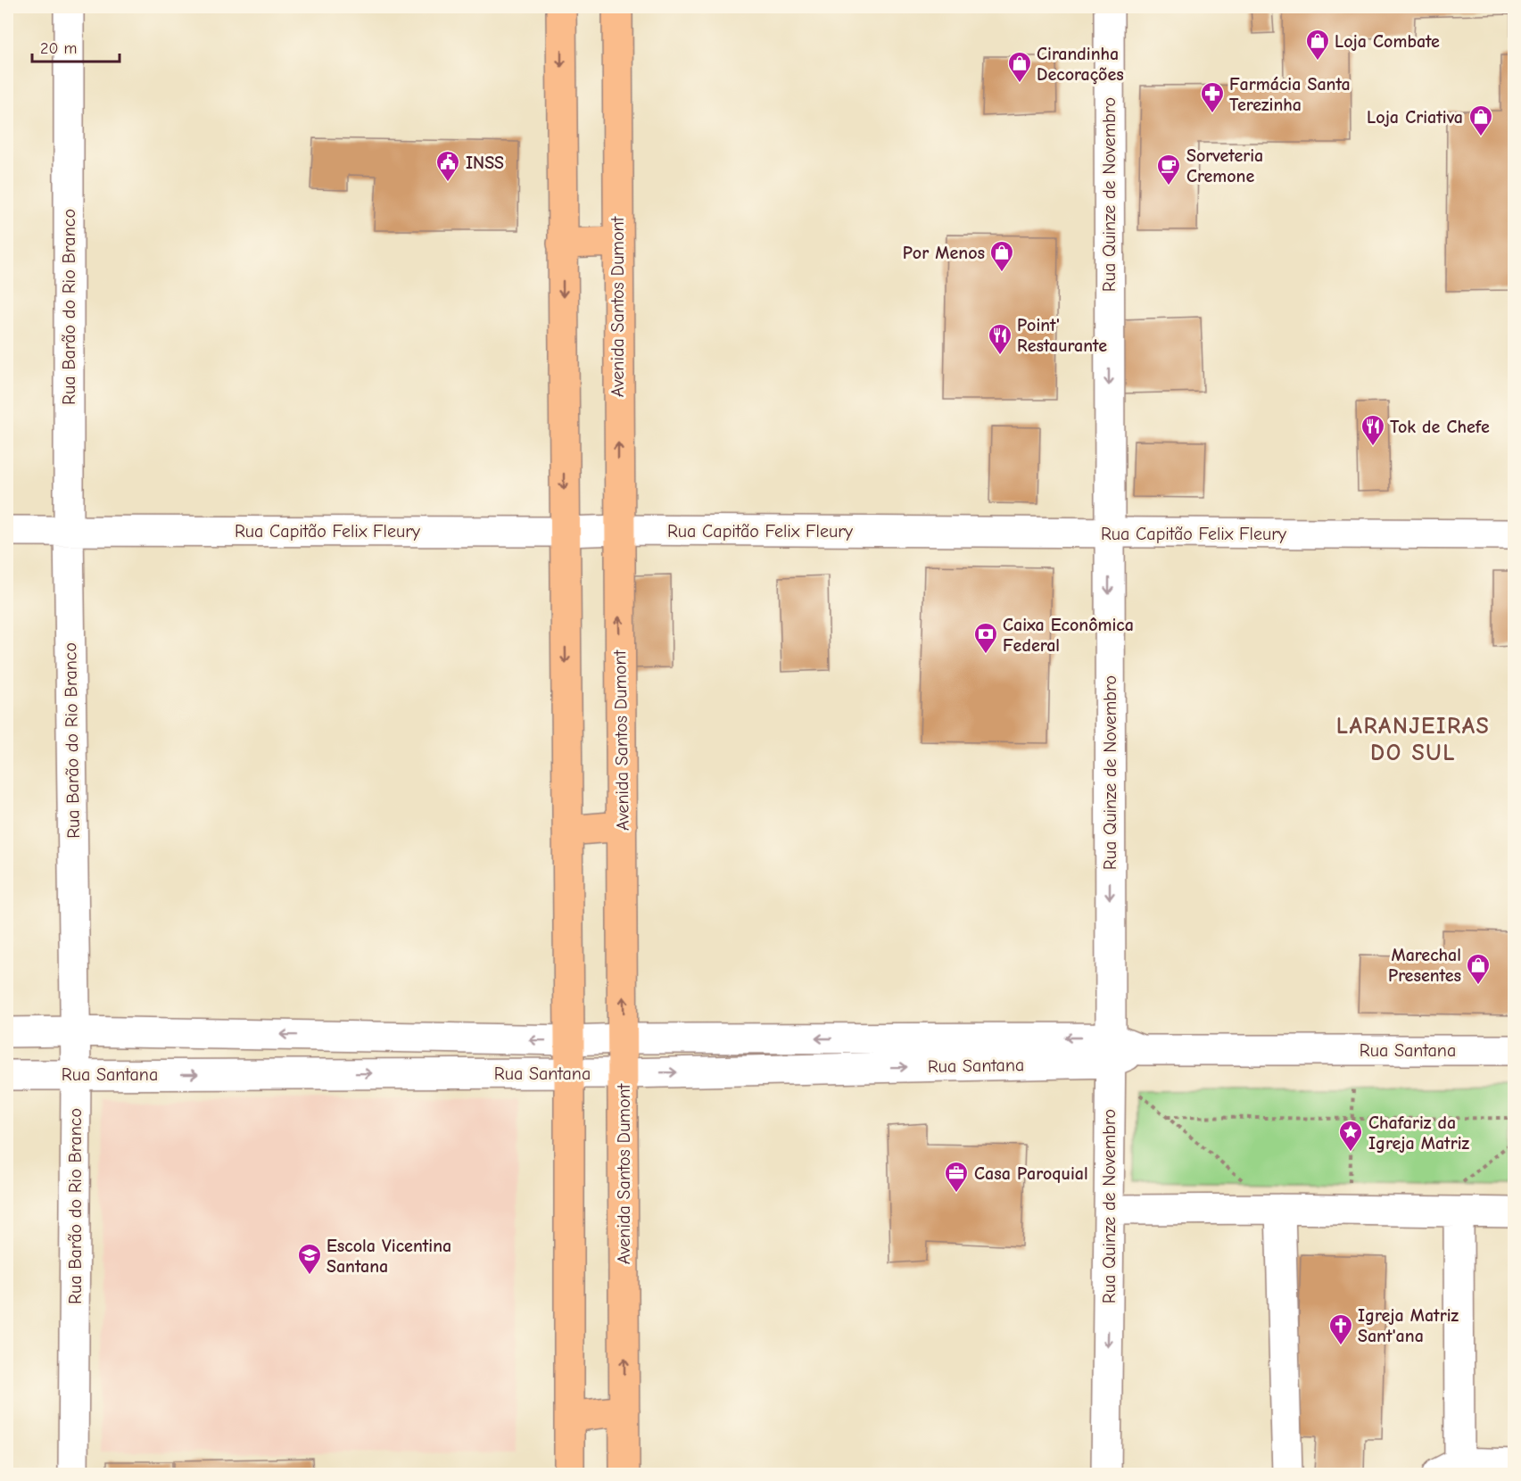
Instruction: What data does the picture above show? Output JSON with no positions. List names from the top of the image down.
{
  "streets": {
    "main road": ["Avenida Santos Dumont"],
    "street": [
      "Rua Quinze de Novembro",
      "Rua Barão do Rio Branco",
      "Rua Capitão Felix Fleury",
      "Rua Santana"
    ]
  },
  "crossings": [
    ["Rua Quinze de Novembro", "Rua Capitão Felix Fleury"],
    ["Rua Quinze de Novembro", "Rua Santana"],
    ["Rua Barão do Rio Branco", "Rua Capitão Felix Fleury"],
    ["Rua Barão do Rio Branco", "Rua Santana"],
    ["Avenida Santos Dumont", "Rua Capitão Felix Fleury"],
    ["Avenida Santos Dumont", "Rua Santana"]
  ],
  "one_way": ["Rua Quinze de Novembro"],
  "districts": ["LARANJEIRAS DO SUL"],
  "places": {
    "shop": [
      "Loja Combate",
      "Cirandinha Decorações",
      "Loja Criativa",
      "Por Menos",
      "Marechal Presentes"
    ],
    "pharmacy": ["Farmácia Santa Terezinha"],
    "public building": ["INSS"],
    "cafe": ["Sorveteria Cremone"],
    "restaurant": ["Point' Restaurante", "Tok de Chefe"],
    "bank": ["Caixa Econômica Federal"],
    "place": ["Chafariz da Igreja Matriz"],
    "office": ["Casa Paroquial"],
    "school or university": ["Escola Vicentina Santana"],
    "church": ["Igreja Matriz Sant'ana"]
  },
  "scale_bar": "20 m"
}
